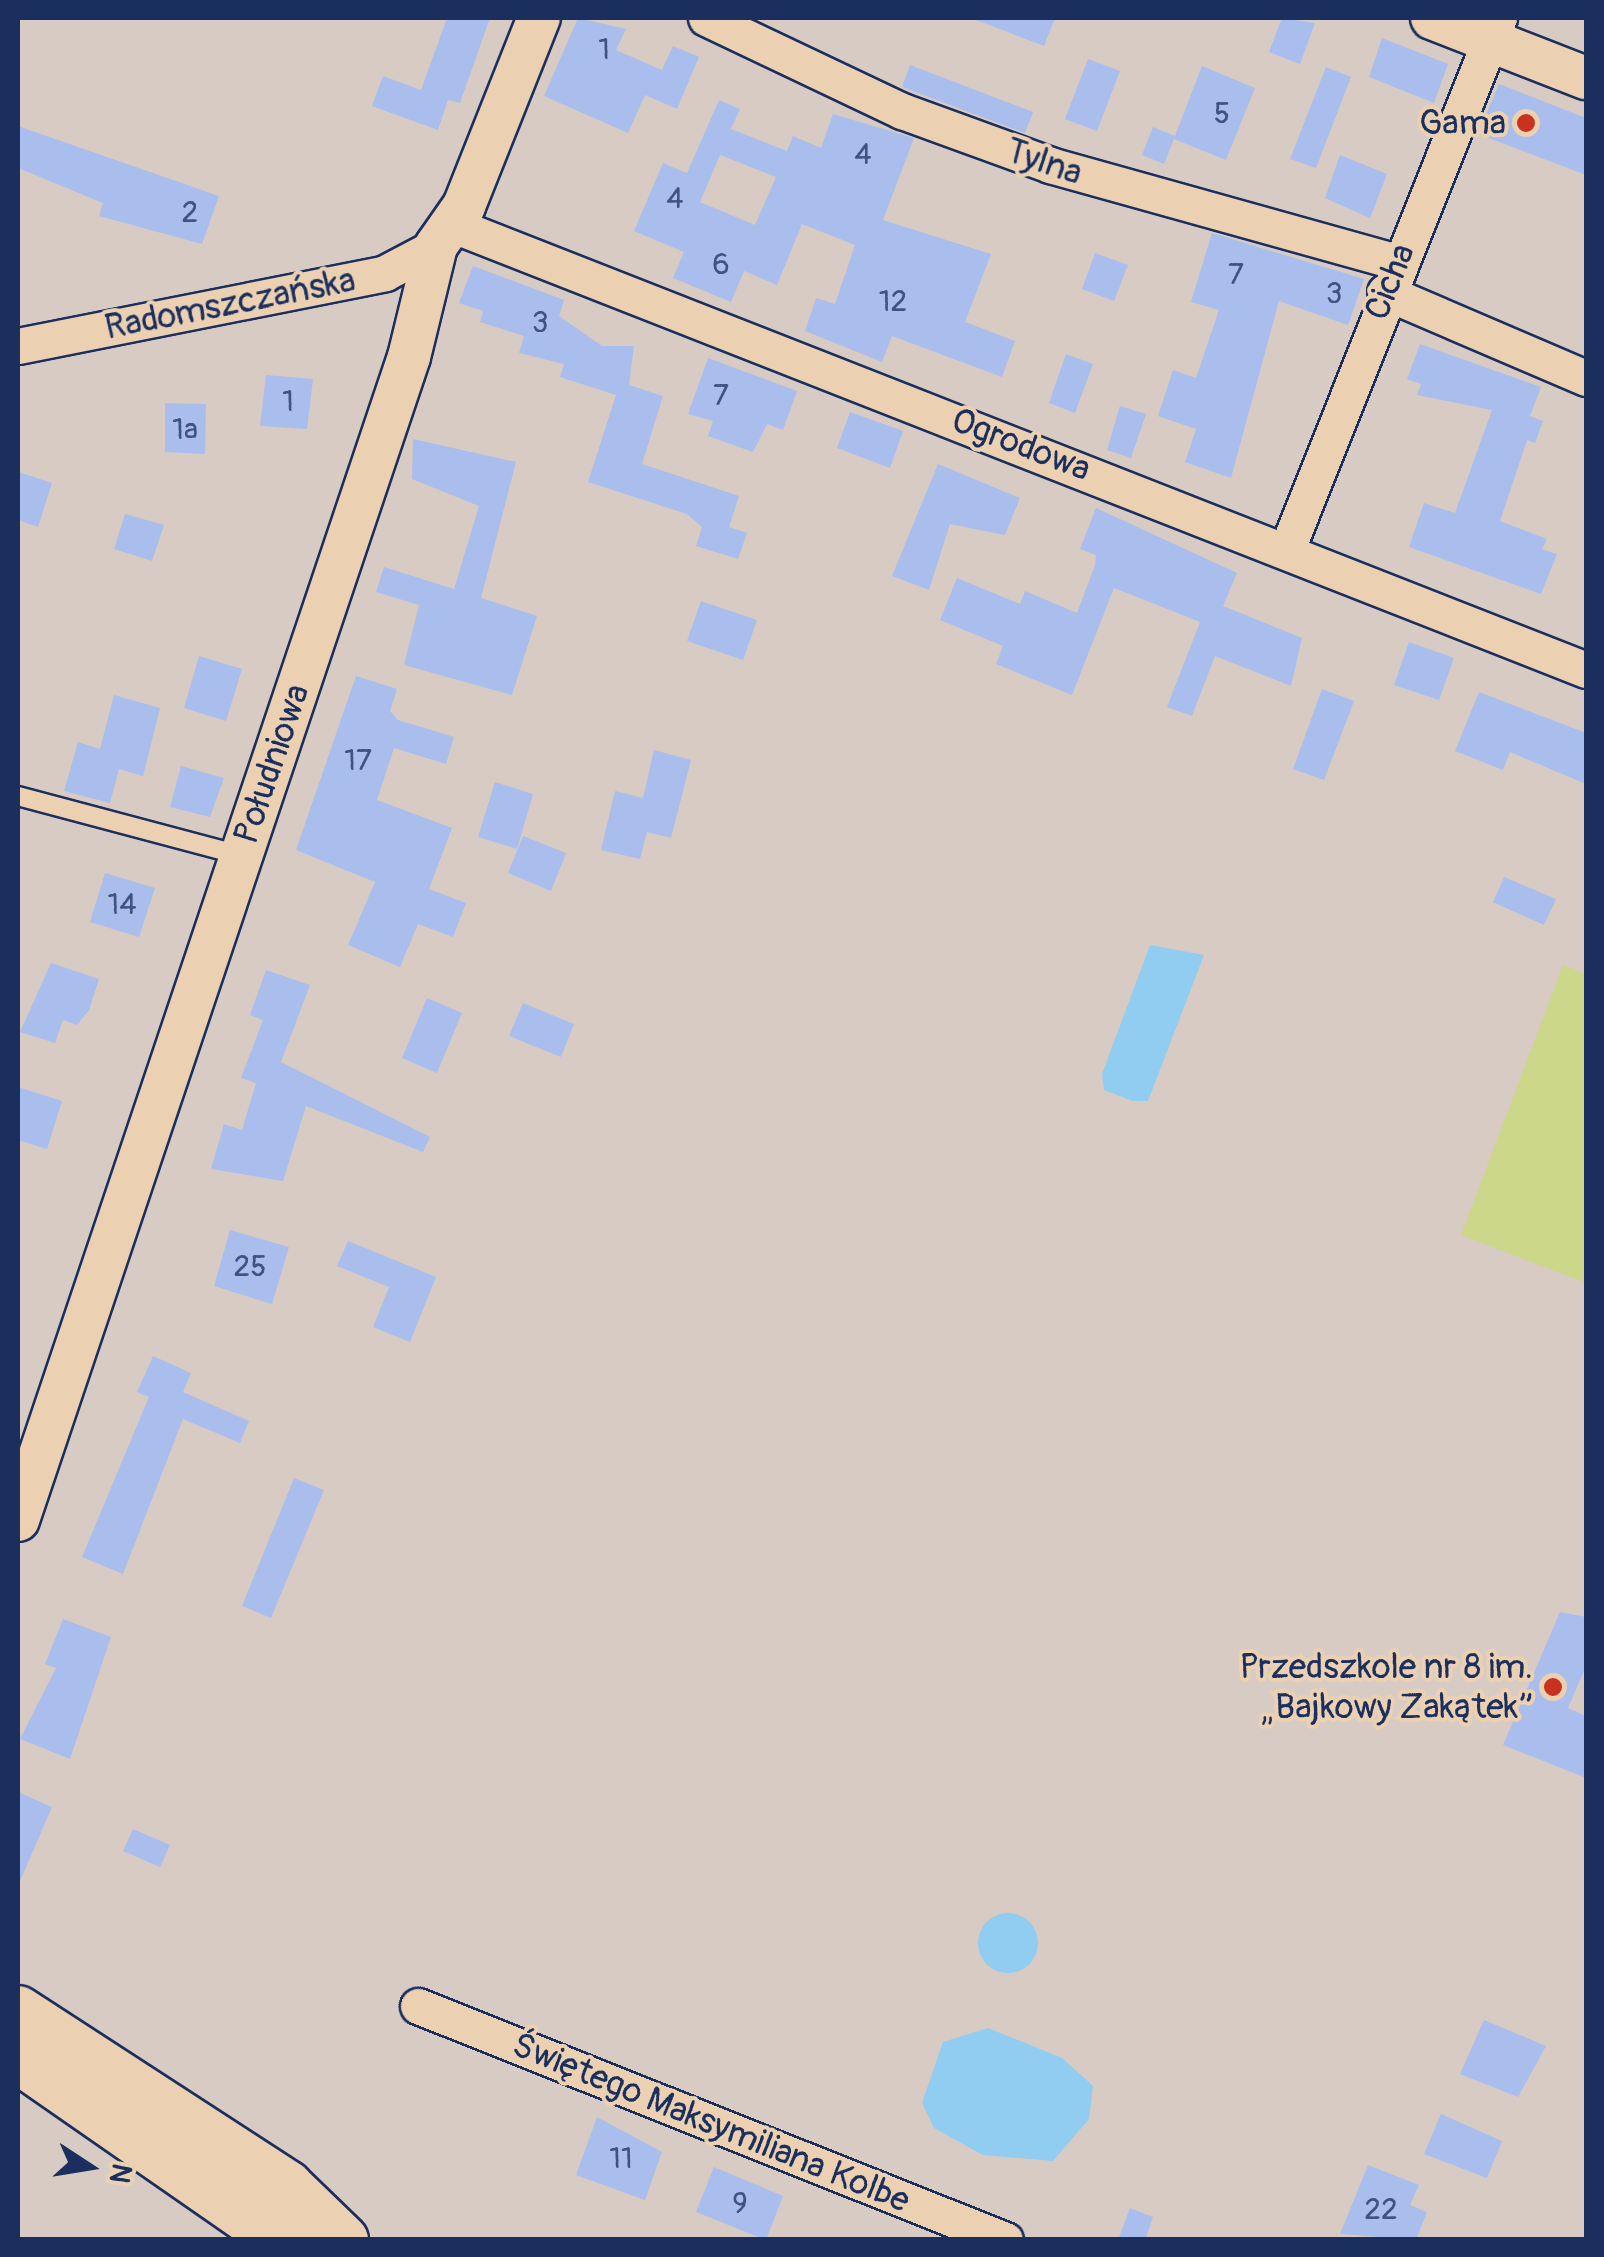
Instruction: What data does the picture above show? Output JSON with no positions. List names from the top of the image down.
{
  "streets": {
    "street": [
      "Tylna",
      "Cicha",
      "Radomszczańska",
      "Ogrodowa",
      "Południowa",
      "Świętego Maksymiliana Kolbe"
    ]
  },
  "crossings": [
    ["Tylna", "Cicha"],
    ["Cicha", "Ogrodowa"],
    ["Radomszczańska", "Ogrodowa"],
    ["Radomszczańska", "Południowa"],
    ["Ogrodowa", "Południowa"]
  ],
  "places": ["Gama", "Przedszkole nr 8 im. „Bajkowy Zakątek”"],
  "house_numbers": [
    "1",
    "5",
    "4",
    "4",
    "2",
    "6",
    "7",
    "3",
    "12",
    "3",
    "7",
    "1",
    "1a",
    "17",
    "14",
    "25",
    "11",
    "9",
    "22"
  ],
  "north": "right"
}
